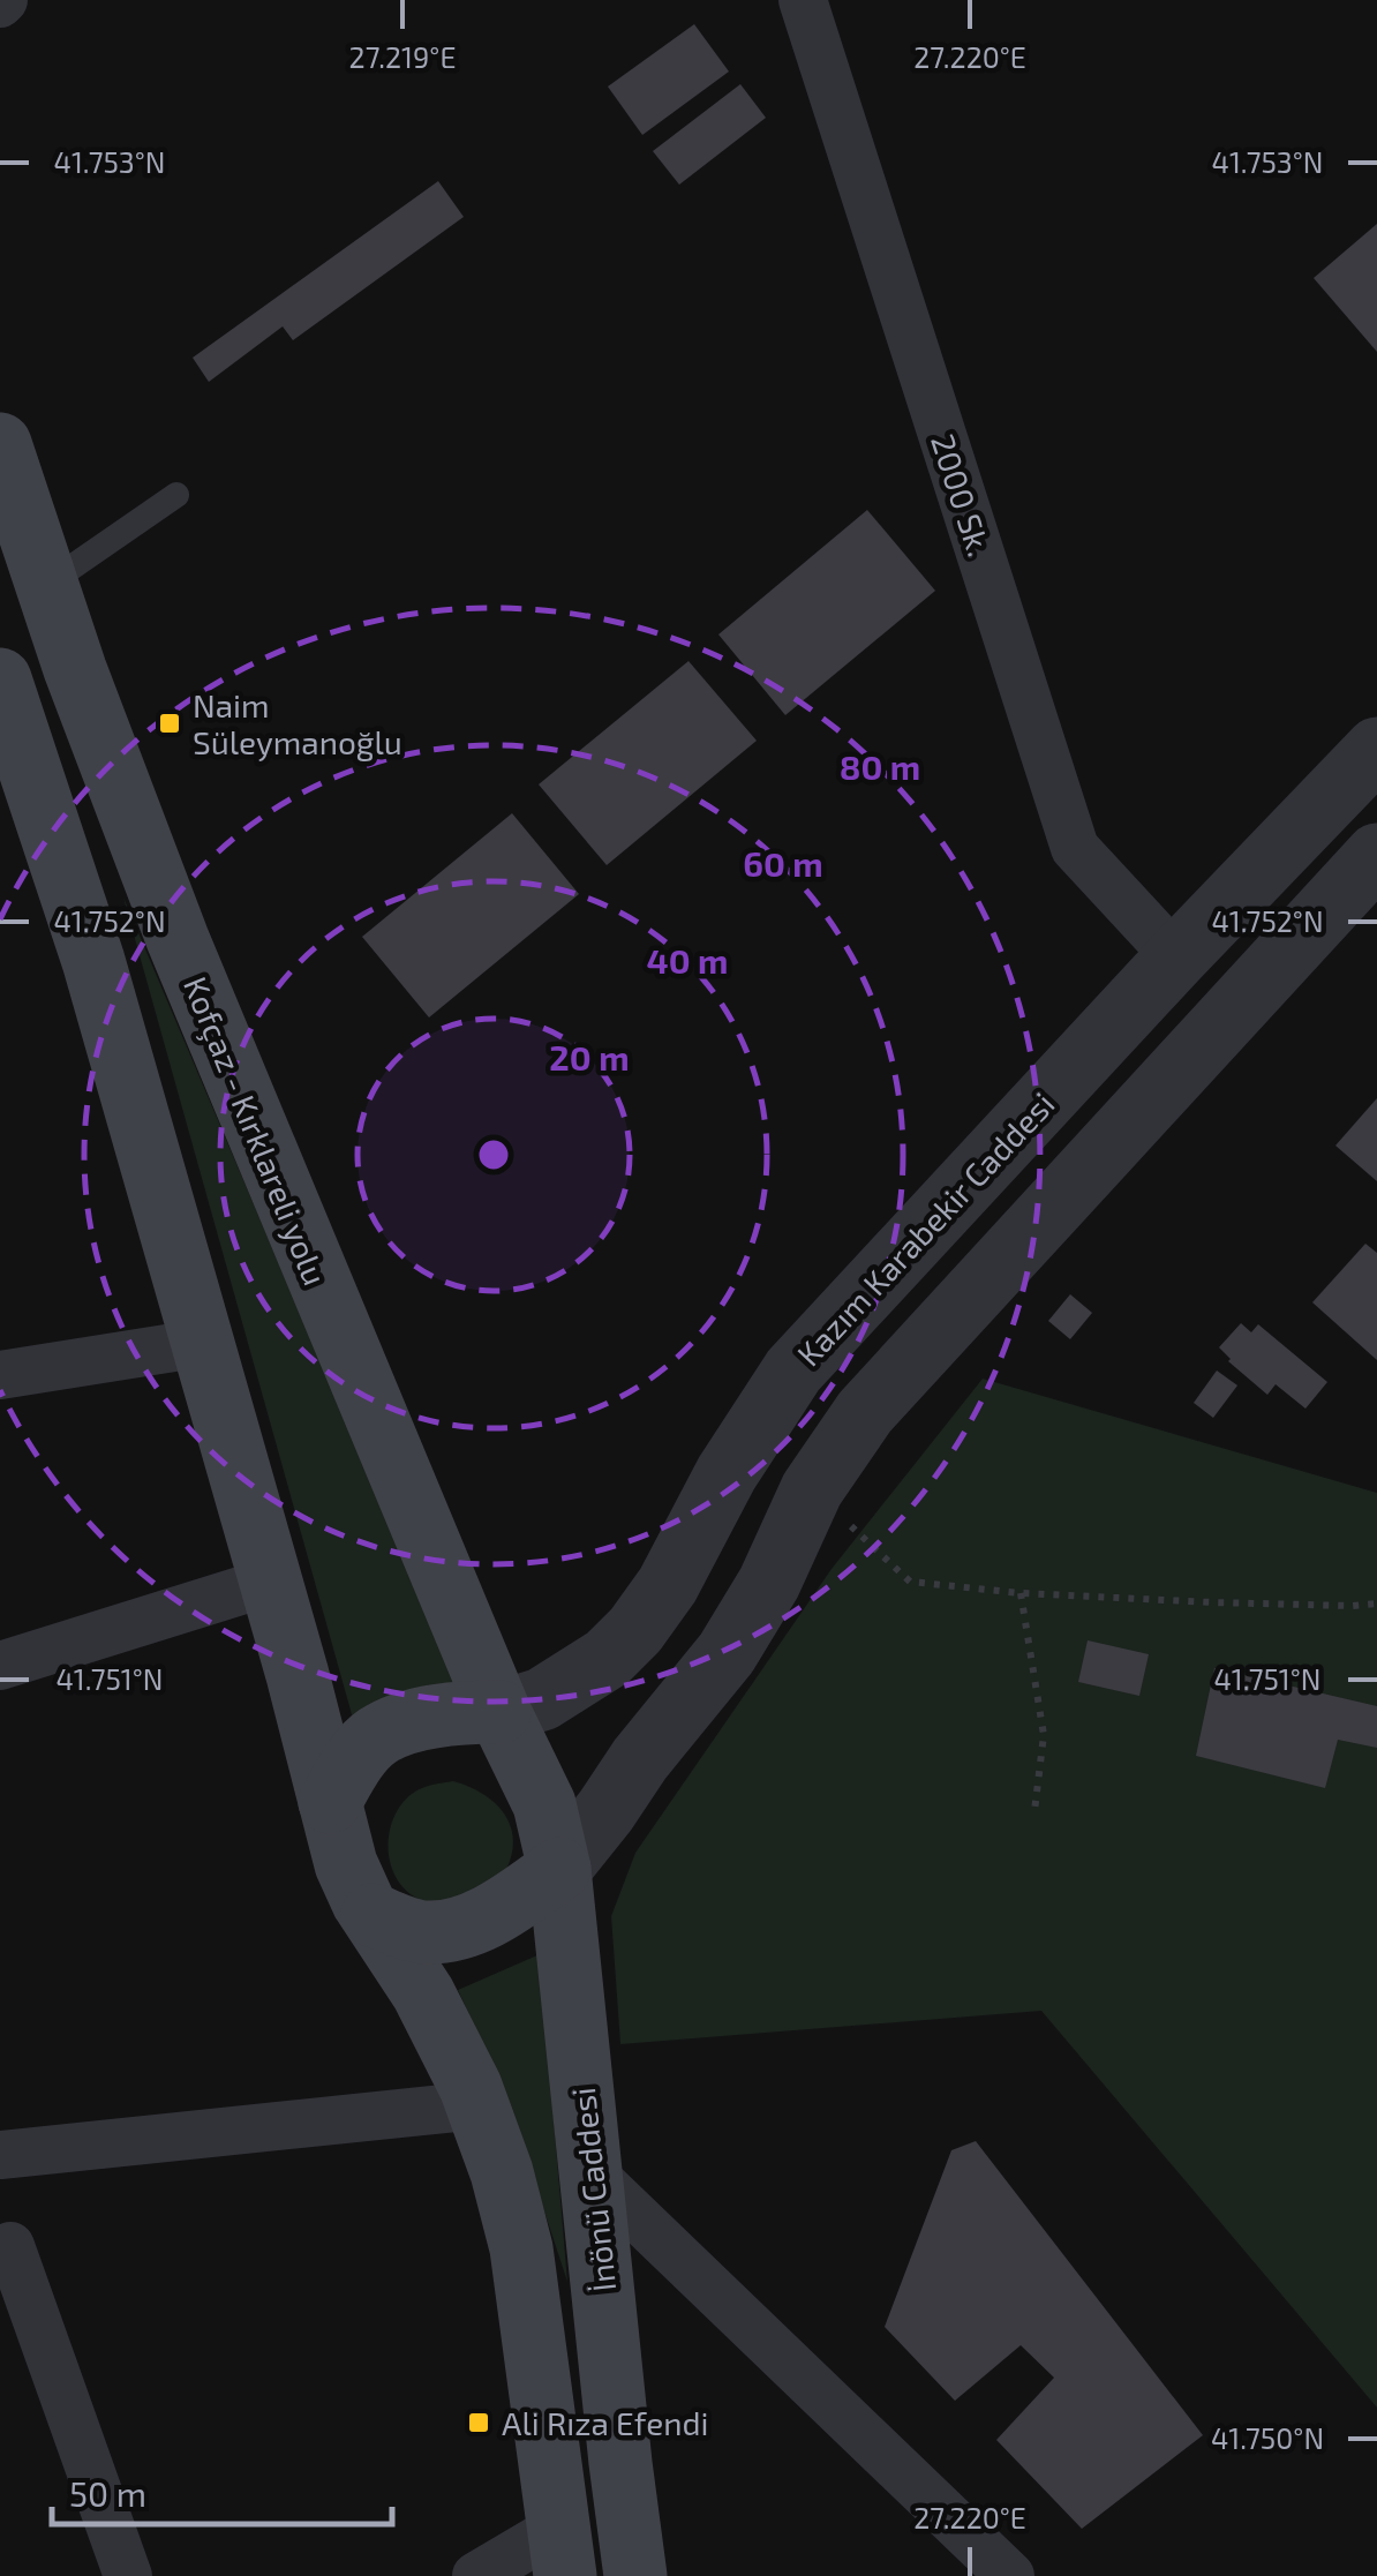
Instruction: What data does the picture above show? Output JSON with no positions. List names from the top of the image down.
{
  "streets": {
    "main road": ["Kofçaz - Kırklareli yolu", "İnönü Caddesi"],
    "street": ["2000 Sk.", "Kazım Karabekir Caddesi"]
  },
  "crossings": [
    ["2000 Sk.", "Kazım Karabekir Caddesi"],
    ["Kofçaz - Kırklareli yolu", "Kazım Karabekir Caddesi"],
    ["Kofçaz - Kırklareli yolu", "İnönü Caddesi"],
    ["Kazım Karabekir Caddesi", "İnönü Caddesi"]
  ],
  "places": {
    "transit": ["Naim Süleymanoğlu", "Ali Rıza Efendi"]
  },
  "scale_bar": "50 m",
  "coordinates": [
    "27.219°E",
    "27.220°E",
    "41.753°N",
    "41.752°N",
    "41.751°N",
    "41.750°N"
  ],
  "rings": [
    "80 m",
    "60 m",
    "40 m",
    "20 m"
  ]
}
